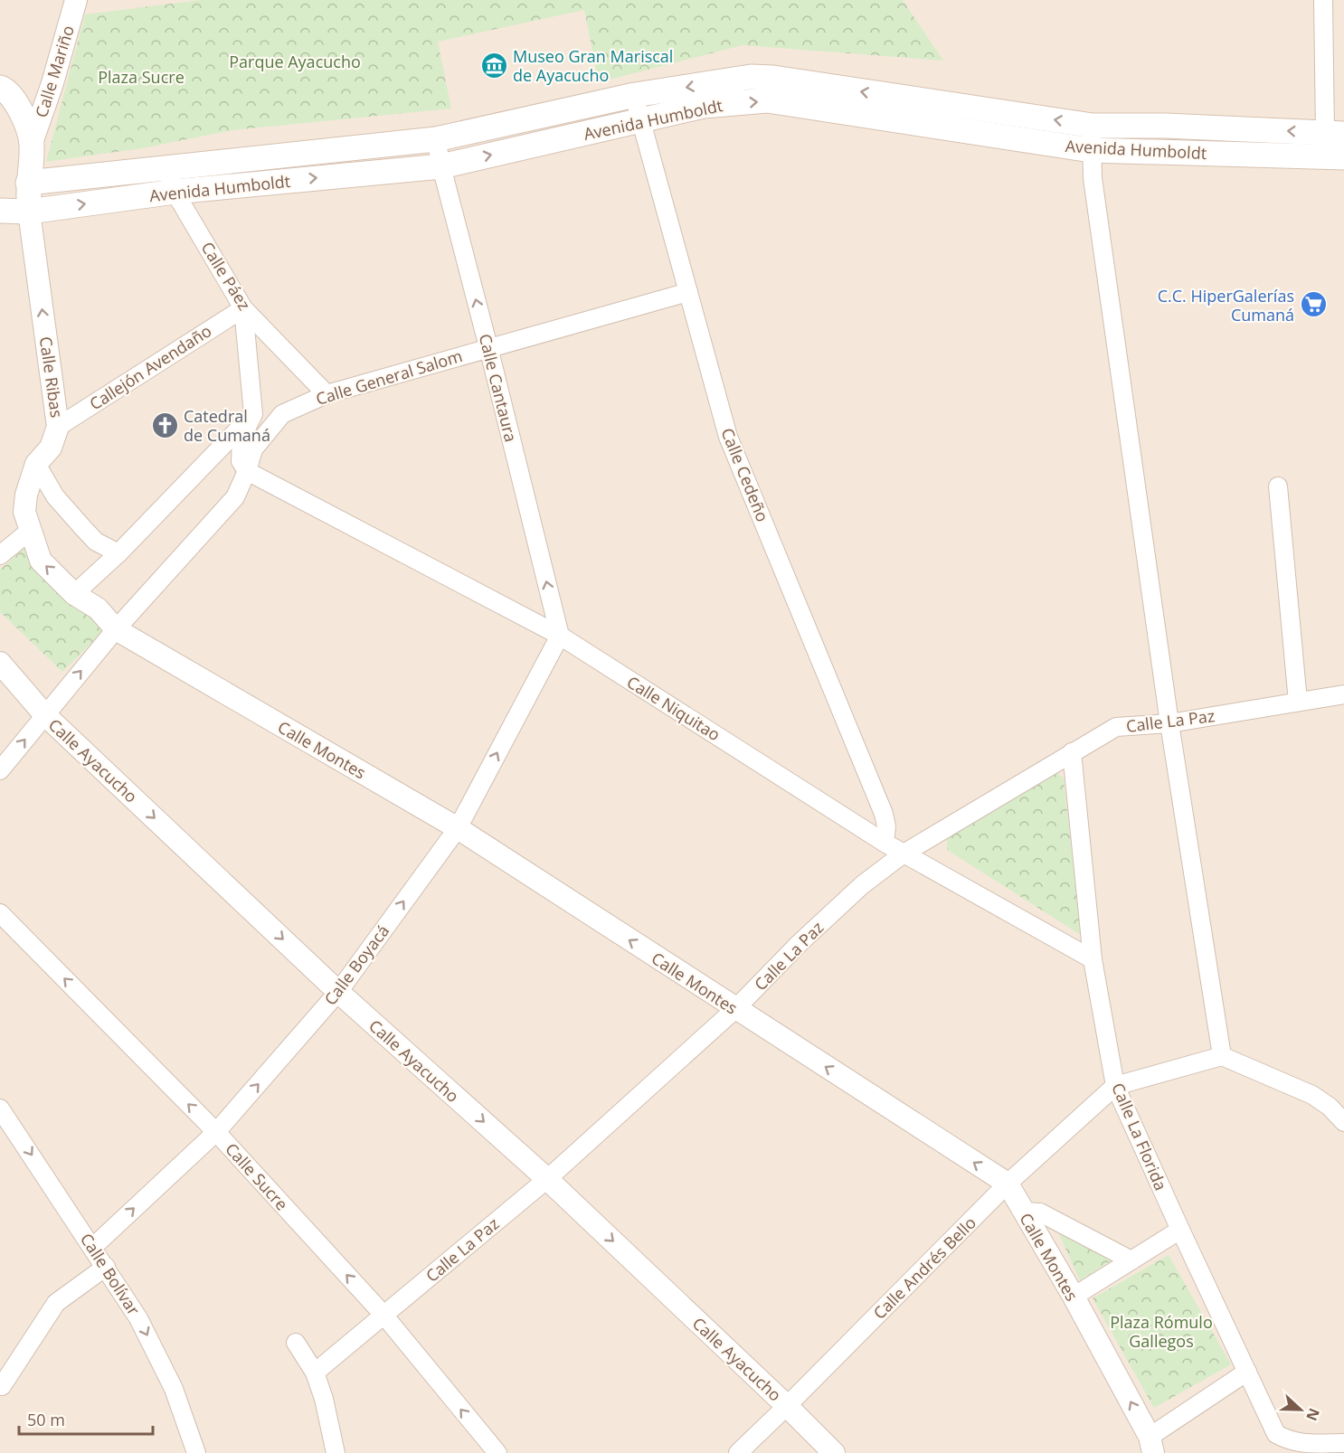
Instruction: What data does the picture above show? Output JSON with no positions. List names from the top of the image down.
{
  "streets": {
    "main road": ["Avenida Humboldt"],
    "street": [
      "Calle Mariño",
      "Calle Páez",
      "Callejón Avendaño",
      "Calle Ribas",
      "Calle General Salom",
      "Calle Cantaura",
      "Calle Cedeño",
      "Calle Niquitao",
      "Calle La Paz",
      "Calle Montes",
      "Calle Ayacucho",
      "Calle Boyacá",
      "Calle La Florida",
      "Calle Sucre",
      "Calle Andrés Bello",
      "Calle Bolívar"
    ]
  },
  "crossings": [
    ["Avenida Humboldt", "Calle Páez"],
    ["Avenida Humboldt", "Calle Ribas"],
    ["Avenida Humboldt", "Calle Cantaura"],
    ["Avenida Humboldt", "Calle Cedeño"],
    ["Calle Páez", "Callejón Avendaño"],
    ["Calle Páez", "Calle General Salom"],
    ["Callejón Avendaño", "Calle Ribas"],
    ["Calle Ribas", "Calle General Salom"],
    ["Calle Ribas", "Calle Montes"],
    ["Calle General Salom", "Calle Cantaura"],
    ["Calle General Salom", "Calle Cedeño"],
    ["Calle General Salom", "Calle Niquitao"],
    ["Calle General Salom", "Calle Montes"],
    ["Calle General Salom", "Calle Ayacucho"],
    ["Calle Cantaura", "Calle Niquitao"],
    ["Calle Cantaura", "Calle Boyacá"],
    ["Calle Cedeño", "Calle Niquitao"],
    ["Calle Niquitao", "Calle La Paz"],
    ["Calle Niquitao", "Calle Boyacá"],
    ["Calle Niquitao", "Calle La Florida"],
    ["Calle La Paz", "Calle Montes"],
    ["Calle La Paz", "Calle Ayacucho"],
    ["Calle La Paz", "Calle La Florida"],
    ["Calle La Paz", "Calle Sucre"],
    ["Calle Montes", "Calle Boyacá"],
    ["Calle Montes", "Calle Andrés Bello"],
    ["Calle Ayacucho", "Calle Boyacá"],
    ["Calle Ayacucho", "Calle Andrés Bello"],
    ["Calle Boyacá", "Calle Sucre"],
    ["Calle Boyacá", "Calle Bolívar"],
    ["Calle La Florida", "Calle Andrés Bello"]
  ],
  "one_way": [
    "Calle Ribas",
    "Calle Cantaura",
    "Calle Montes",
    "Calle Ayacucho",
    "Calle Boyacá",
    "Calle Sucre",
    "Calle Bolívar"
  ],
  "parks": ["Parque Ayacucho", "Plaza Sucre", "Plaza Rómulo Gallegos"],
  "places": {
    "museum": ["Museo Gran Mariscal de Ayacucho"],
    "supermarket": ["C.C. HiperGalerías Cumaná"],
    "church": ["Catedral de Cumaná"]
  },
  "scale_bar": "50 m",
  "north": "right"
}
